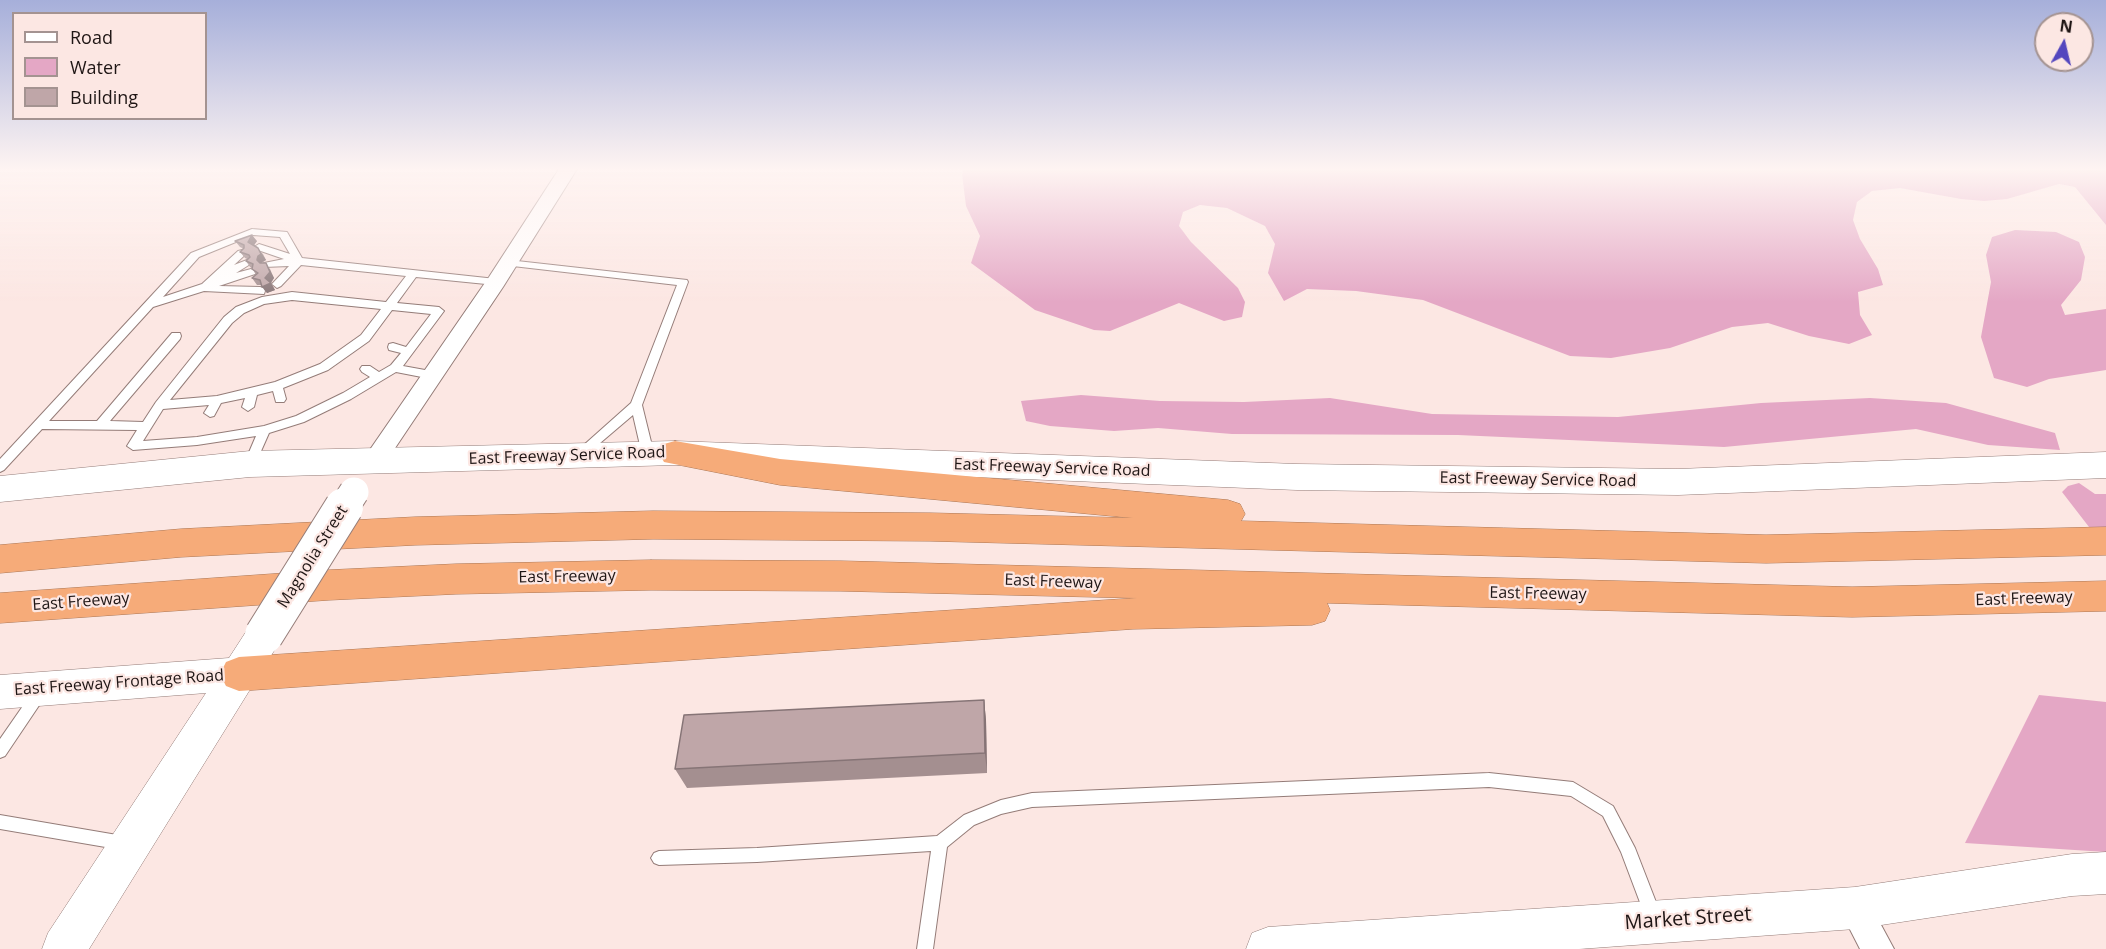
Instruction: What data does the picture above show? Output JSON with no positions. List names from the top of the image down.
{
  "streets": {
    "highway": ["East Freeway"],
    "main road": [
      "East Freeway Service Road",
      "Magnolia Street",
      "East Freeway Frontage Road",
      "Market Street"
    ]
  },
  "crossings": [
    ["East Freeway Service Road", "Magnolia Street"],
    ["Magnolia Street", "East Freeway Frontage Road"]
  ],
  "legend": ["Road", "Water", "Building"],
  "north": "top"
}
